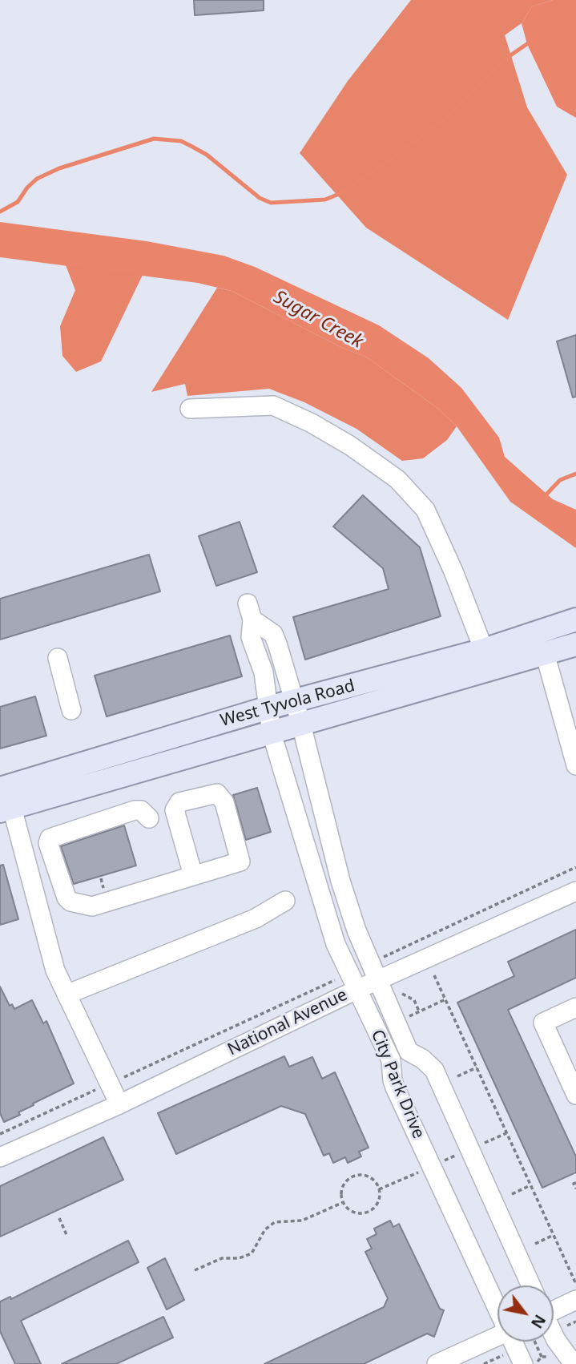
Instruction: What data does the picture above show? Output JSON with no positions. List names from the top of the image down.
{
  "streets": {
    "main road": ["West Tyvola Road"],
    "street": ["National Avenue", "City Park Drive"]
  },
  "crossings": [
    ["West Tyvola Road", "City Park Drive"],
    ["National Avenue", "City Park Drive"]
  ],
  "water": ["Sugar Creek"],
  "north": "bottom right"
}
